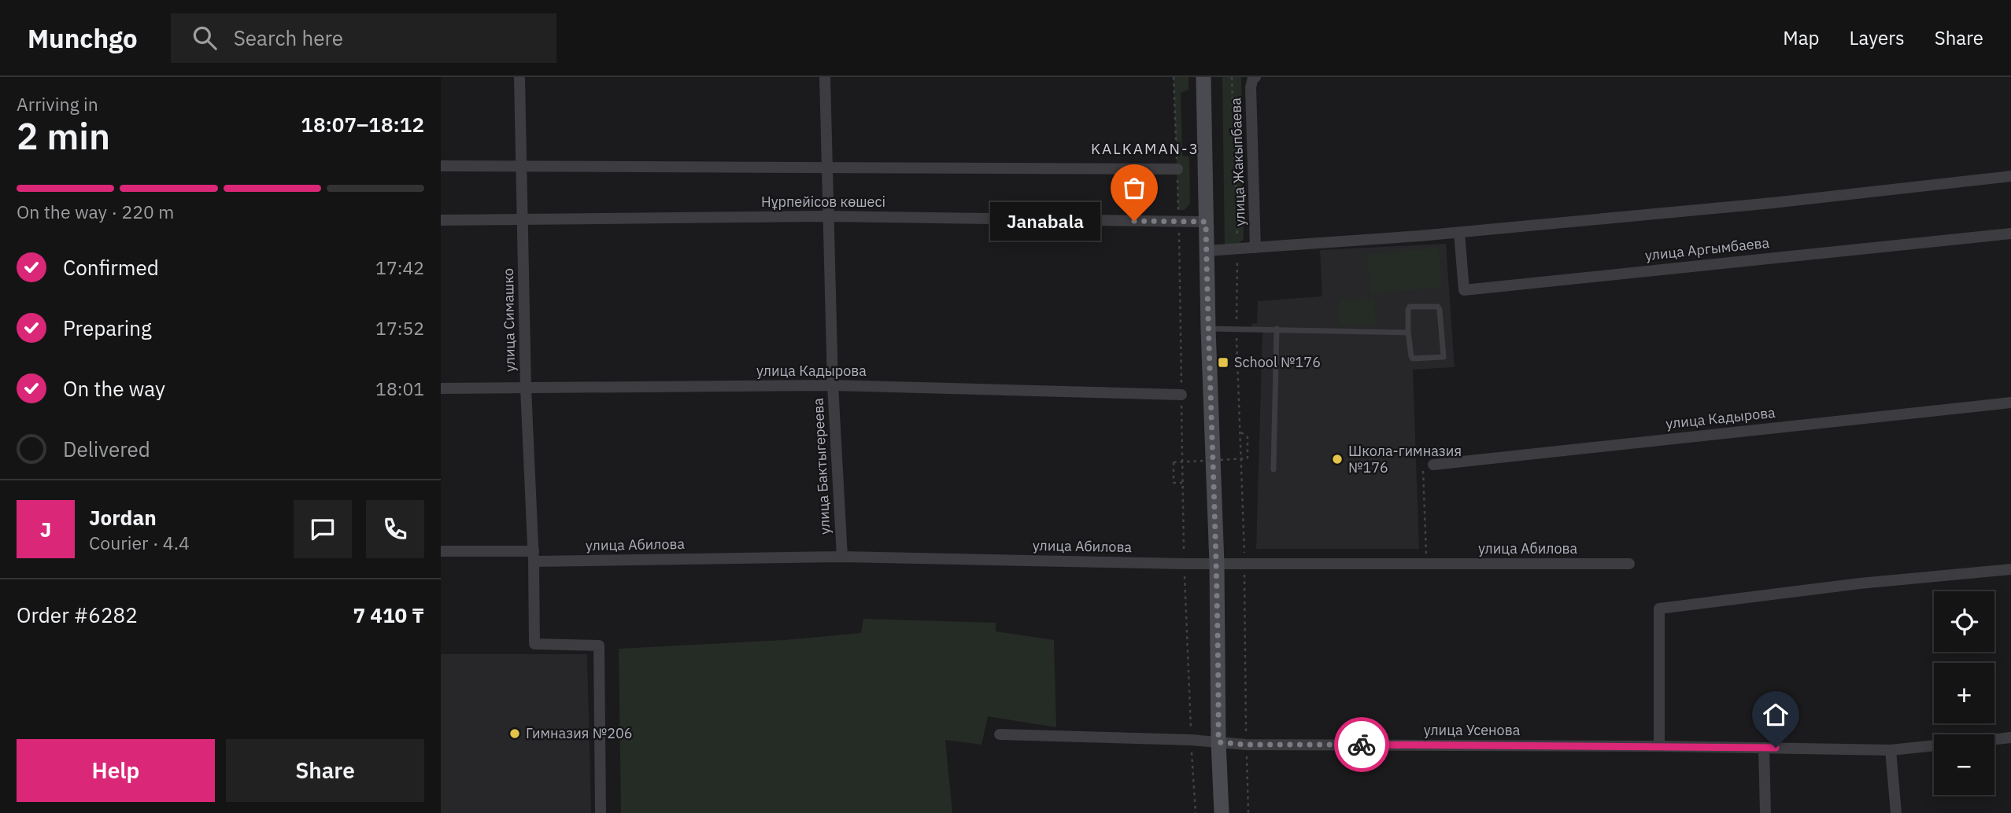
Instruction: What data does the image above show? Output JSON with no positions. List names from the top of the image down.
{
  "streets": {
    "street": [
      "улица Жакыпбаева",
      "Нұрпейісов көшесі",
      "улица Аргымбаева",
      "улица Симашко",
      "улица Кадырова",
      "улица Бактыгереева",
      "улица Абилова",
      "улица Усенова"
    ]
  },
  "crossings": [
    ["Нұрпейісов көшесі", "улица Симашко"],
    ["Нұрпейісов көшесі", "улица Бактыгереева"],
    ["улица Симашко", "улица Кадырова"],
    ["улица Симашко", "улица Абилова"],
    ["улица Кадырова", "улица Бактыгереева"],
    ["улица Бактыгереева", "улица Абилова"]
  ],
  "districts": ["KALKAMAN-3"],
  "places": {
    "other": ["Janabala", "Школа-гимназия №176", "Гимназия №206"],
    "transit": ["School №176"]
  },
  "page": {
    "header": "Munchgo",
    "search": "Search here",
    "nav": ["Map", "Layers", "Share"],
    "heading": ["2 min", "Arriving in", "18:07–18:12"],
    "panel": [
      "Jordan",
      "Courier · 4.4",
      "Order #6282",
      "7 410 ₸"
    ],
    "bar": "On the way · 220 m",
    "bubble": "Janabala",
    "list": [
      ["Confirmed", "17:42"],
      ["Preparing", "17:52"],
      ["On the way", "18:01"],
      "Delivered"
    ],
    "round": "J",
    "map_buttons": ["+", "−"],
    "buttons": ["Help", "Share"]
  }
}
